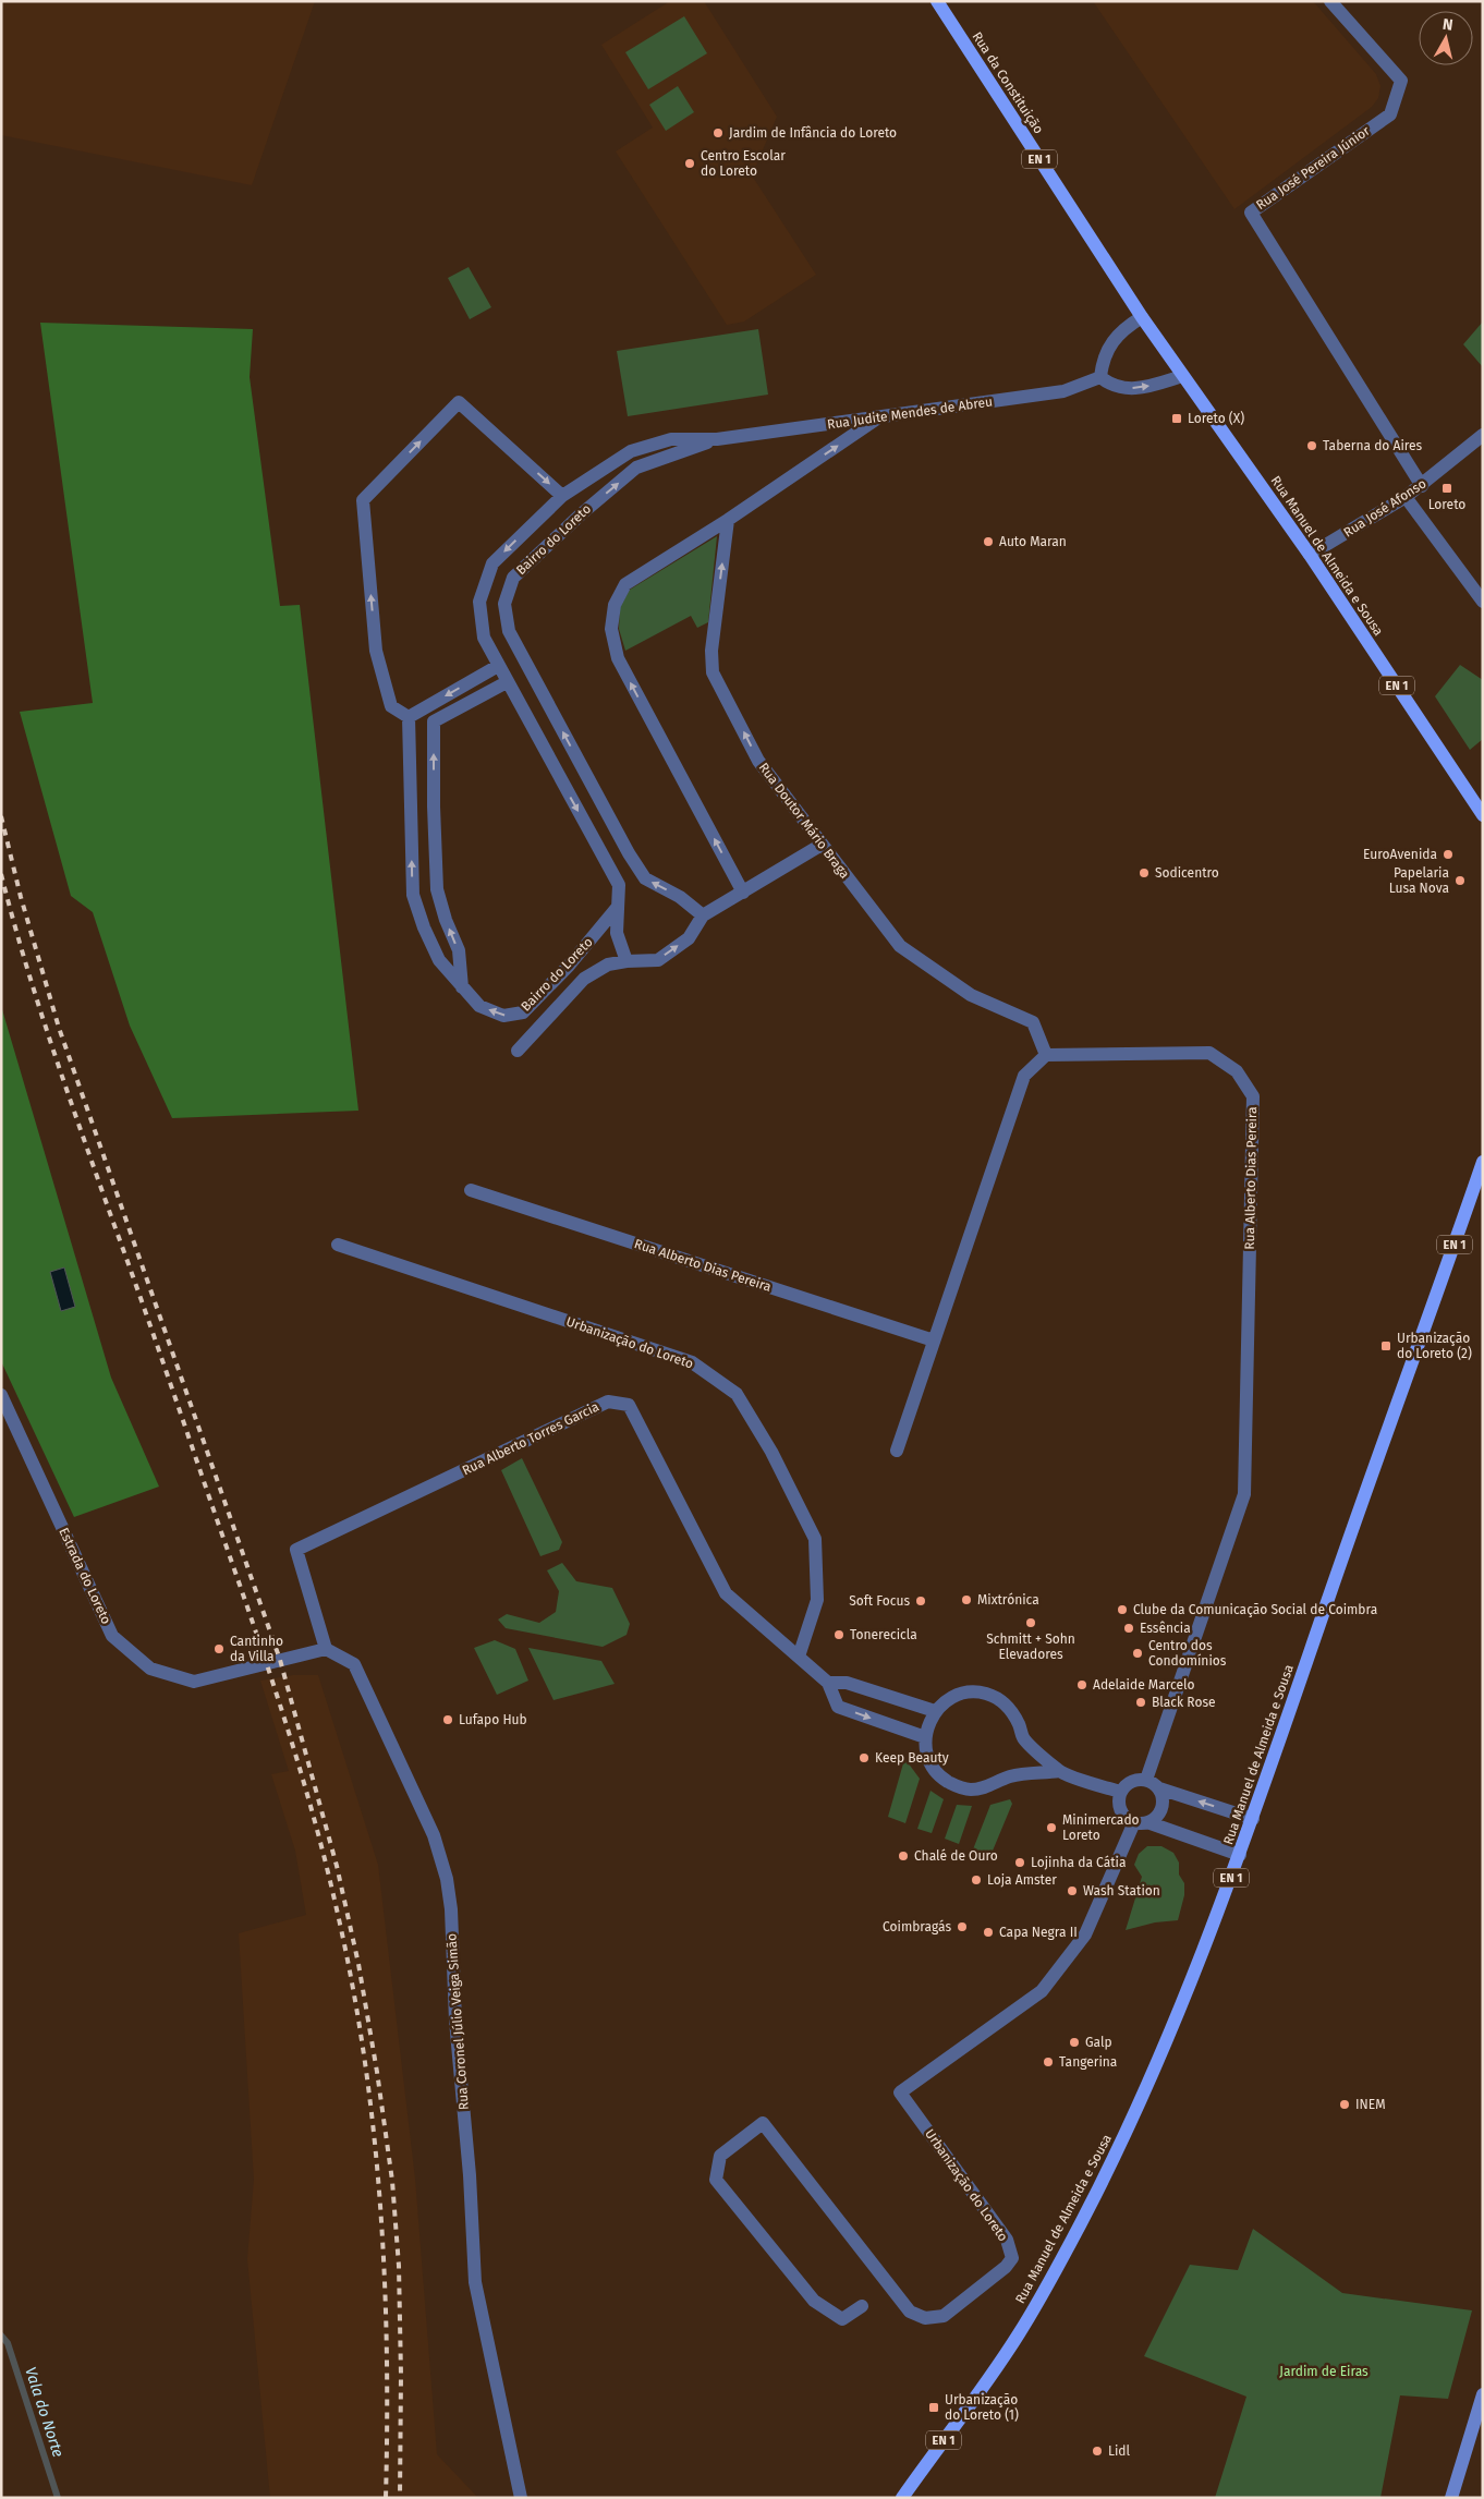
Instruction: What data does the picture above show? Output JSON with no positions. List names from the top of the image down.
{
  "streets": {
    "main road": ["Rua da Constituição", "EN 1", "Rua Manuel de Almeida e Sousa"],
    "street": [
      "Rua José Pereira Júnior",
      "Rua Judite Mendes de Abreu",
      "Rua José Afonso",
      "Bairro do Loreto",
      "Rua Doutor Mário Braga",
      "Rua Alberto Dias Pereira",
      "Urbanização do Loreto",
      "Rua Alberto Torres Garcia",
      "Estrada do Loreto",
      "Rua Coronel Júlio Veiga Simão"
    ]
  },
  "crossings": [
    ["Rua da Constituição", "Rua Manuel de Almeida e Sousa"],
    ["Rua José Pereira Júnior", "Rua José Afonso"],
    ["Rua Judite Mendes de Abreu", "Bairro do Loreto"],
    ["Rua José Afonso", "Rua Manuel de Almeida e Sousa"],
    ["Rua Doutor Mário Braga", "Rua Alberto Dias Pereira"],
    ["Rua Alberto Dias Pereira", "Urbanização do Loreto"],
    ["Urbanização do Loreto", "Rua Alberto Torres Garcia"],
    ["Rua Alberto Torres Garcia", "Estrada do Loreto"],
    ["Rua Alberto Torres Garcia", "Rua Coronel Júlio Veiga Simão"],
    ["Estrada do Loreto", "Rua Coronel Júlio Veiga Simão"]
  ],
  "one_way": ["Rua Doutor Mário Braga"],
  "water": ["Vala do Norte"],
  "parks": ["Jardim de Eiras"],
  "places": {
    "other": [
      "Jardim de Infância do Loreto",
      "Centro Escolar do Loreto",
      "Taberna do Aires",
      "Auto Maran",
      "EuroAvenida",
      "Sodicentro",
      "Papelaria Lusa Nova",
      "Mixtrónica",
      "Soft Focus",
      "Clube da Comunicação Social de Coimbra",
      "Schmitt + Sohn Elevadores",
      "Essência",
      "Tonerecicla",
      "Cantinho da Villa",
      "Centro dos Condomínios",
      "Adelaide Marcelo",
      "Black Rose",
      "Lufapo Hub",
      "Keep Beauty",
      "Minimercado Loreto",
      "Chalé de Ouro",
      "Lojinha da Cátia",
      "Loja Amster",
      "Wash Station",
      "Coimbragás",
      "Capa Negra II",
      "Galp",
      "Tangerina",
      "INEM",
      "Lidl"
    ],
    "transit": [
      "Loreto (X)",
      "Loreto",
      "Urbanização do Loreto (2)",
      "Urbanização do Loreto (1)"
    ]
  },
  "north": "top"
}
